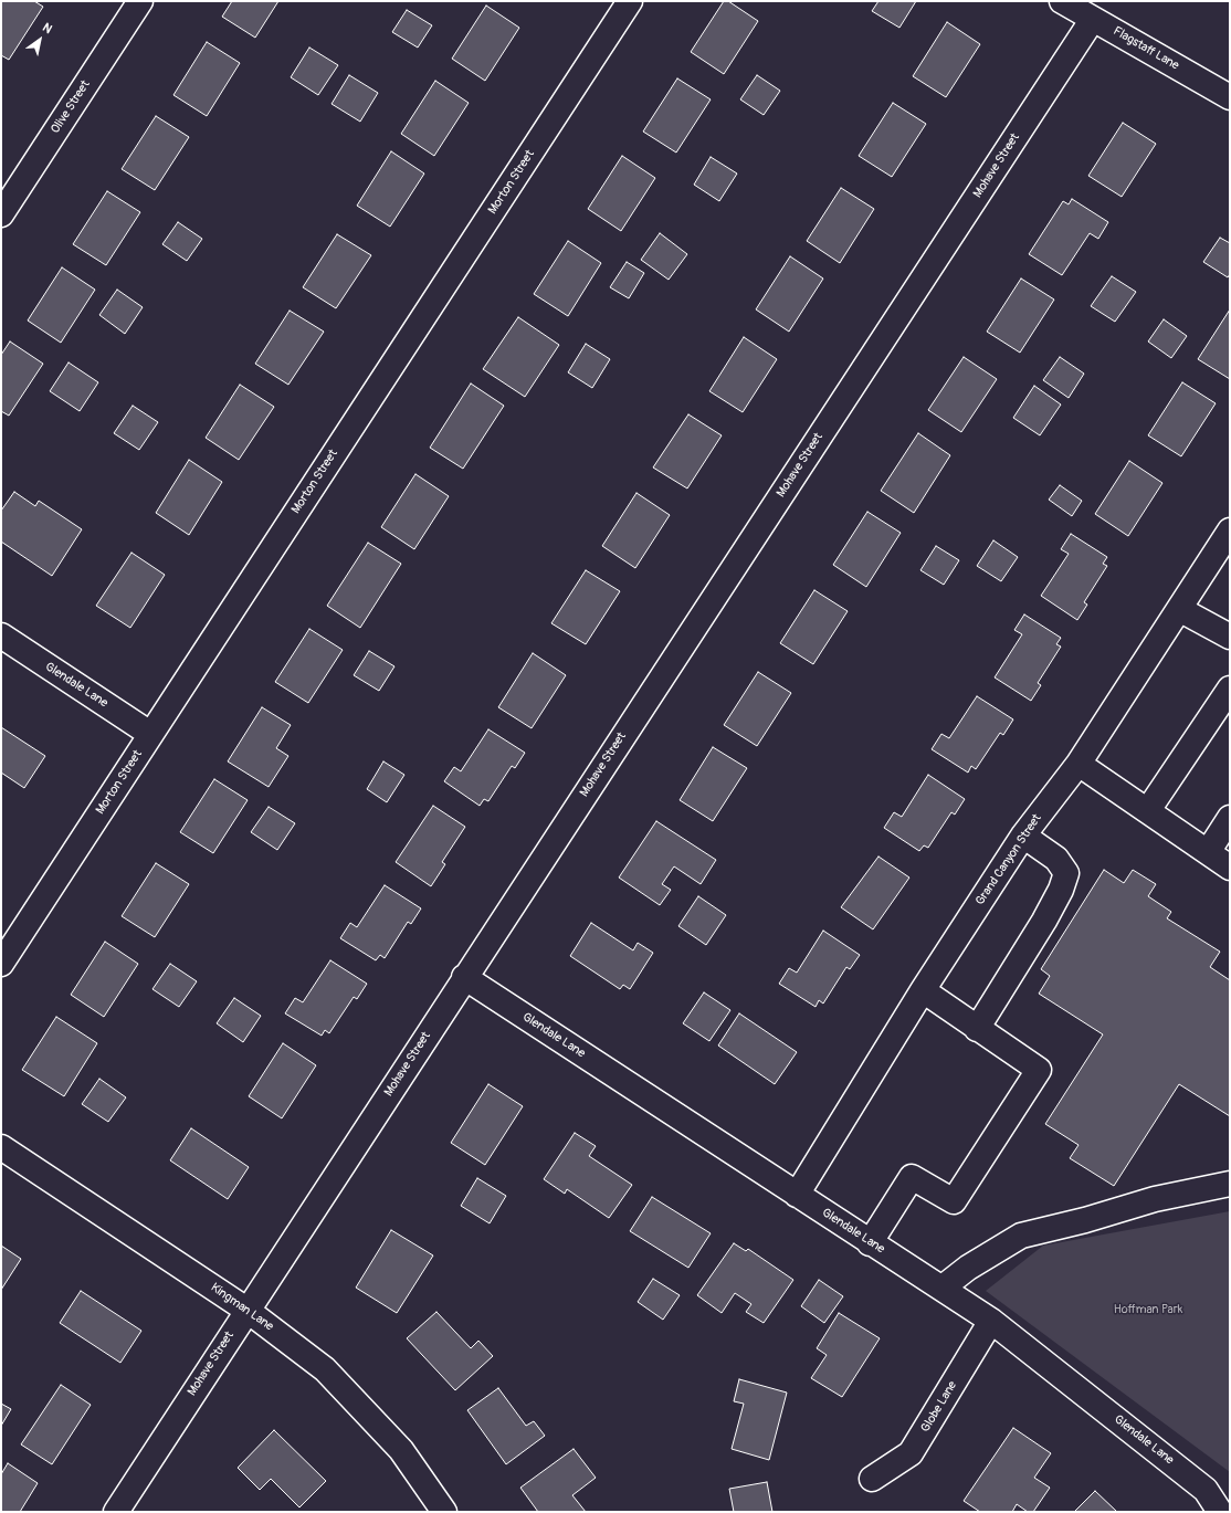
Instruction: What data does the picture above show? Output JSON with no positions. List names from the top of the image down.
{
  "streets": {
    "street": [
      "Flagstaff Lane",
      "Olive Street",
      "Mohave Street",
      "Morton Street",
      "Glendale Lane",
      "Grand Canyon Street",
      "Kingman Lane",
      "Globe Lane"
    ]
  },
  "crossings": [
    ["Flagstaff Lane", "Mohave Street"],
    ["Mohave Street", "Glendale Lane"],
    ["Mohave Street", "Kingman Lane"],
    ["Morton Street", "Glendale Lane"],
    ["Glendale Lane", "Grand Canyon Street"],
    ["Glendale Lane", "Globe Lane"]
  ],
  "parks": ["Hoffman Park"],
  "north": "top right"
}
